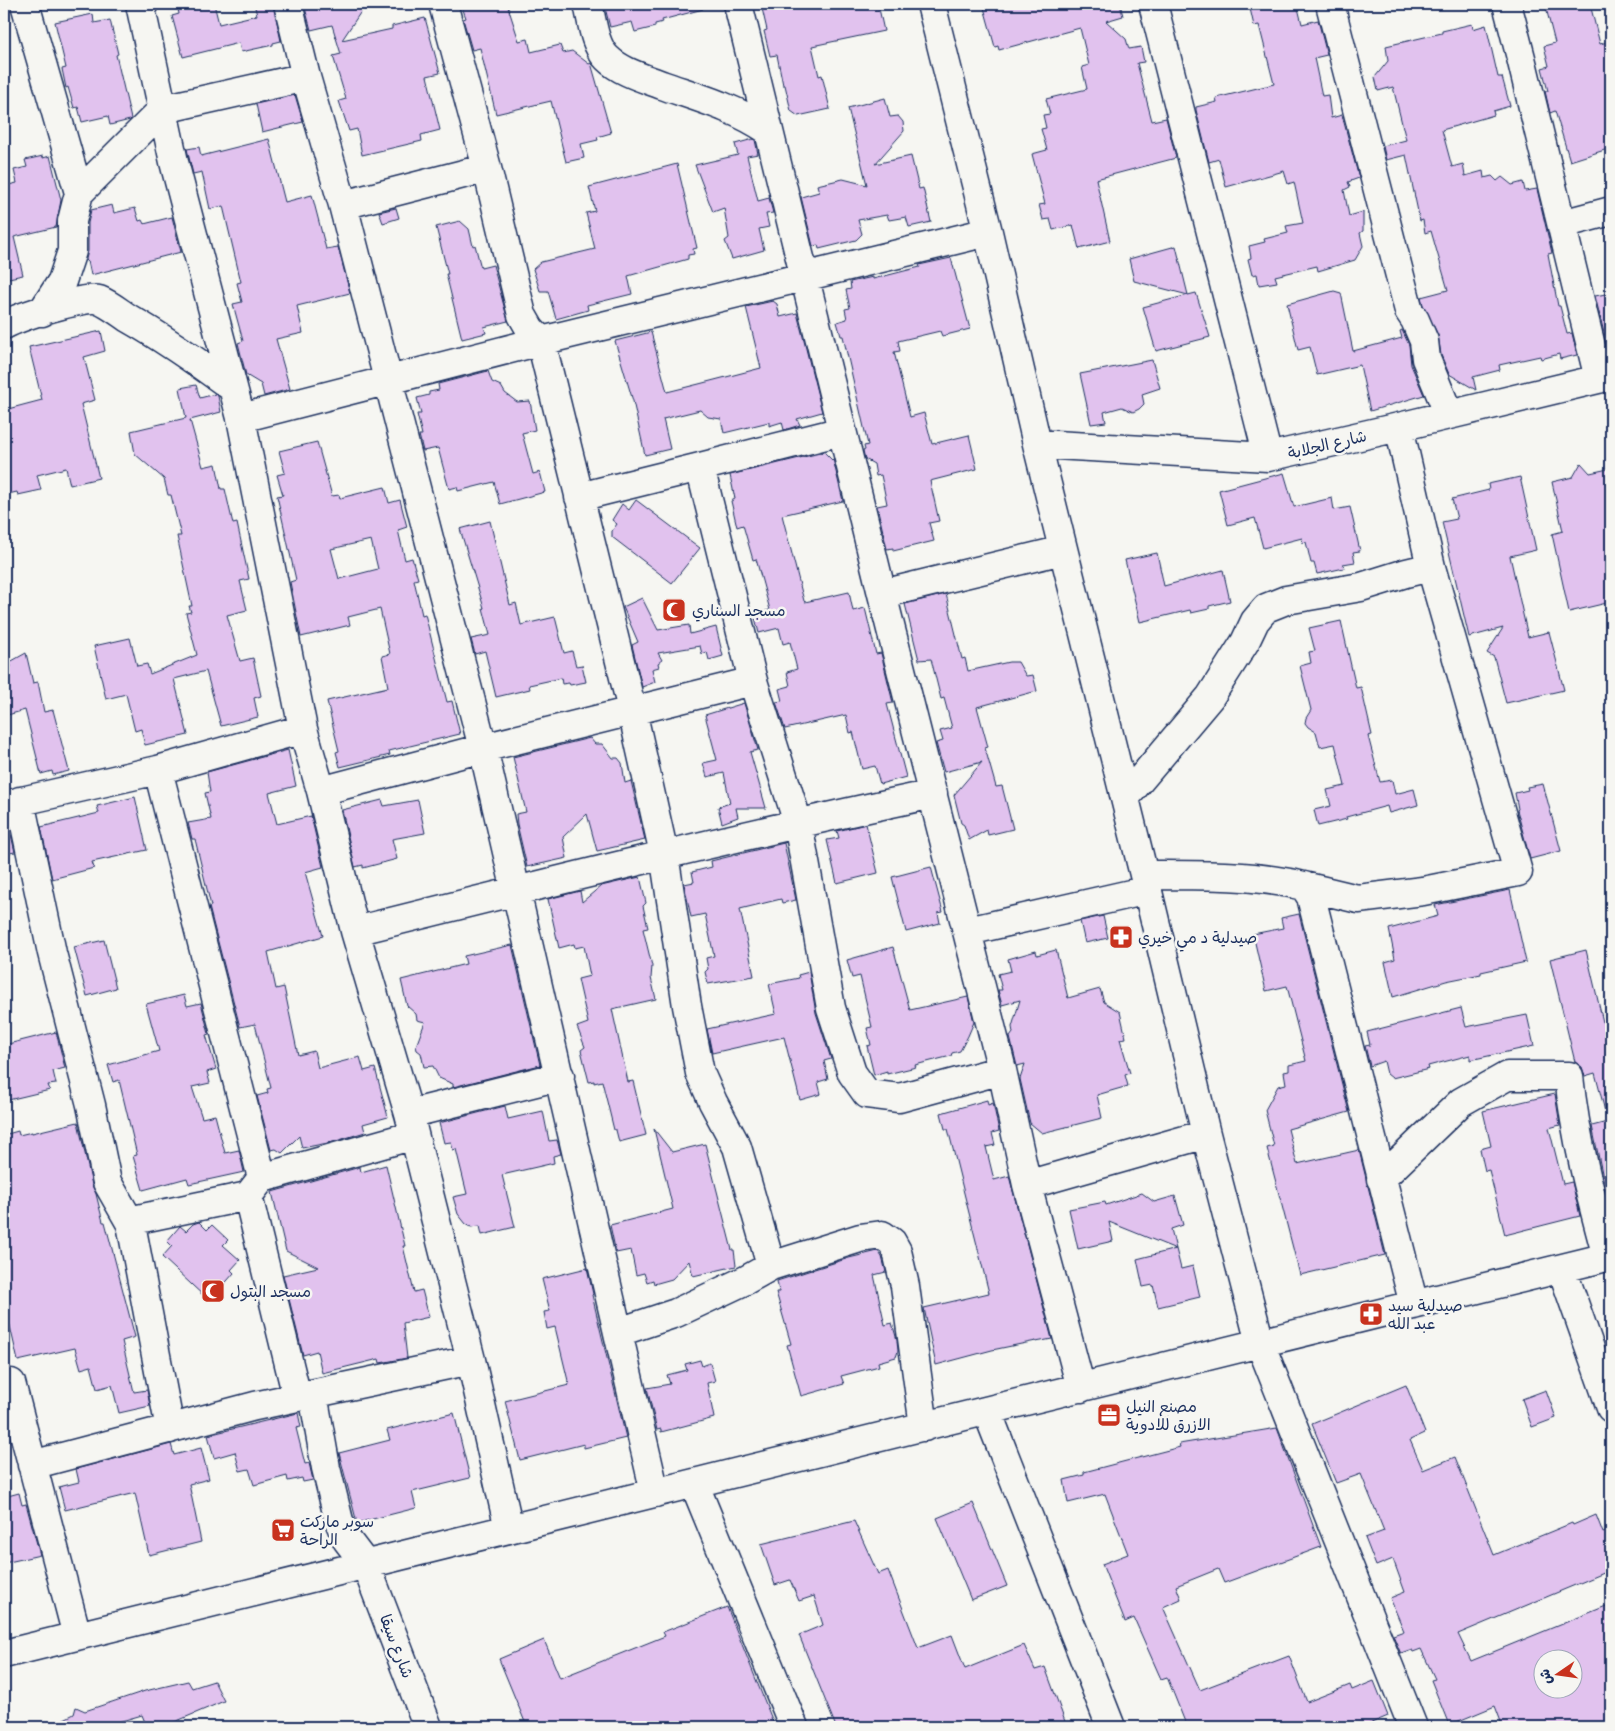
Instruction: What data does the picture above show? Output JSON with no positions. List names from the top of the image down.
{
  "streets": {
    "street": ["شارع الجلابة", "شارع سيقا"]
  },
  "places": {
    "mosque": ["مسجد السناري", "مسجد البتول"],
    "pharmacy": ["صيدلية د مي خيري", "صيدلية سيد عبد الله"],
    "office": ["مصنع النيل الازرق للادوية"],
    "supermarket": ["سوبر ماركت الراحة"]
  },
  "north": "left"
}
